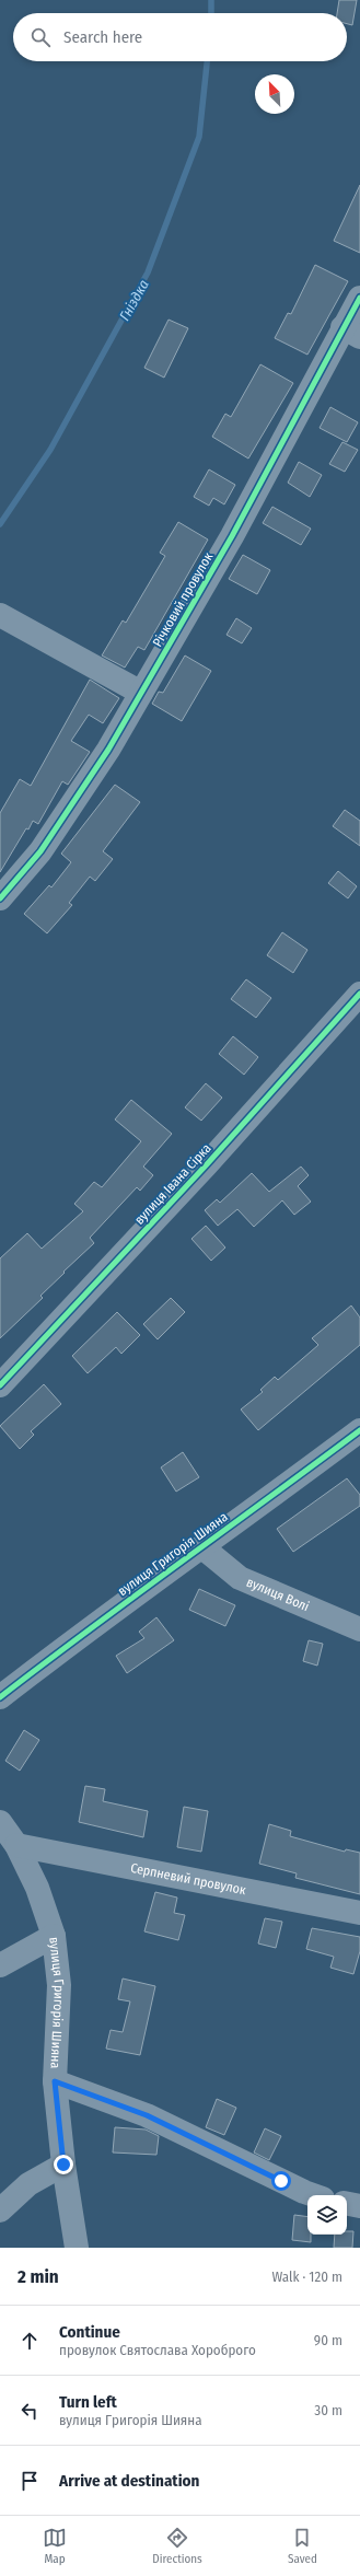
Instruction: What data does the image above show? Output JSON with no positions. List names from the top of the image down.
{
  "streets": {
    "street": [
      "Річковий провулок",
      "вулиця Івана Сірка",
      "вулиця Григорія Шияна",
      "вулиця Волі",
      "Серпневий провулок"
    ]
  },
  "crossings": [
    ["вулиця Григорія Шияна", "вулиця Волі"],
    ["вулиця Григорія Шияна", "Серпневий провулок"]
  ],
  "water": ["Гніздка"],
  "north": "top left",
  "page": {
    "search": "Search here",
    "heading": ["2 min", "Walk · 120 m"],
    "list": [
      ["Continue", "провулок Святослава Хороброго", "90 m"],
      ["Turn left", "вулиця Григорія Шияна", "30 m"],
      "Arrive at destination"
    ],
    "nav": ["Map", "Directions", "Saved"]
  }
}
